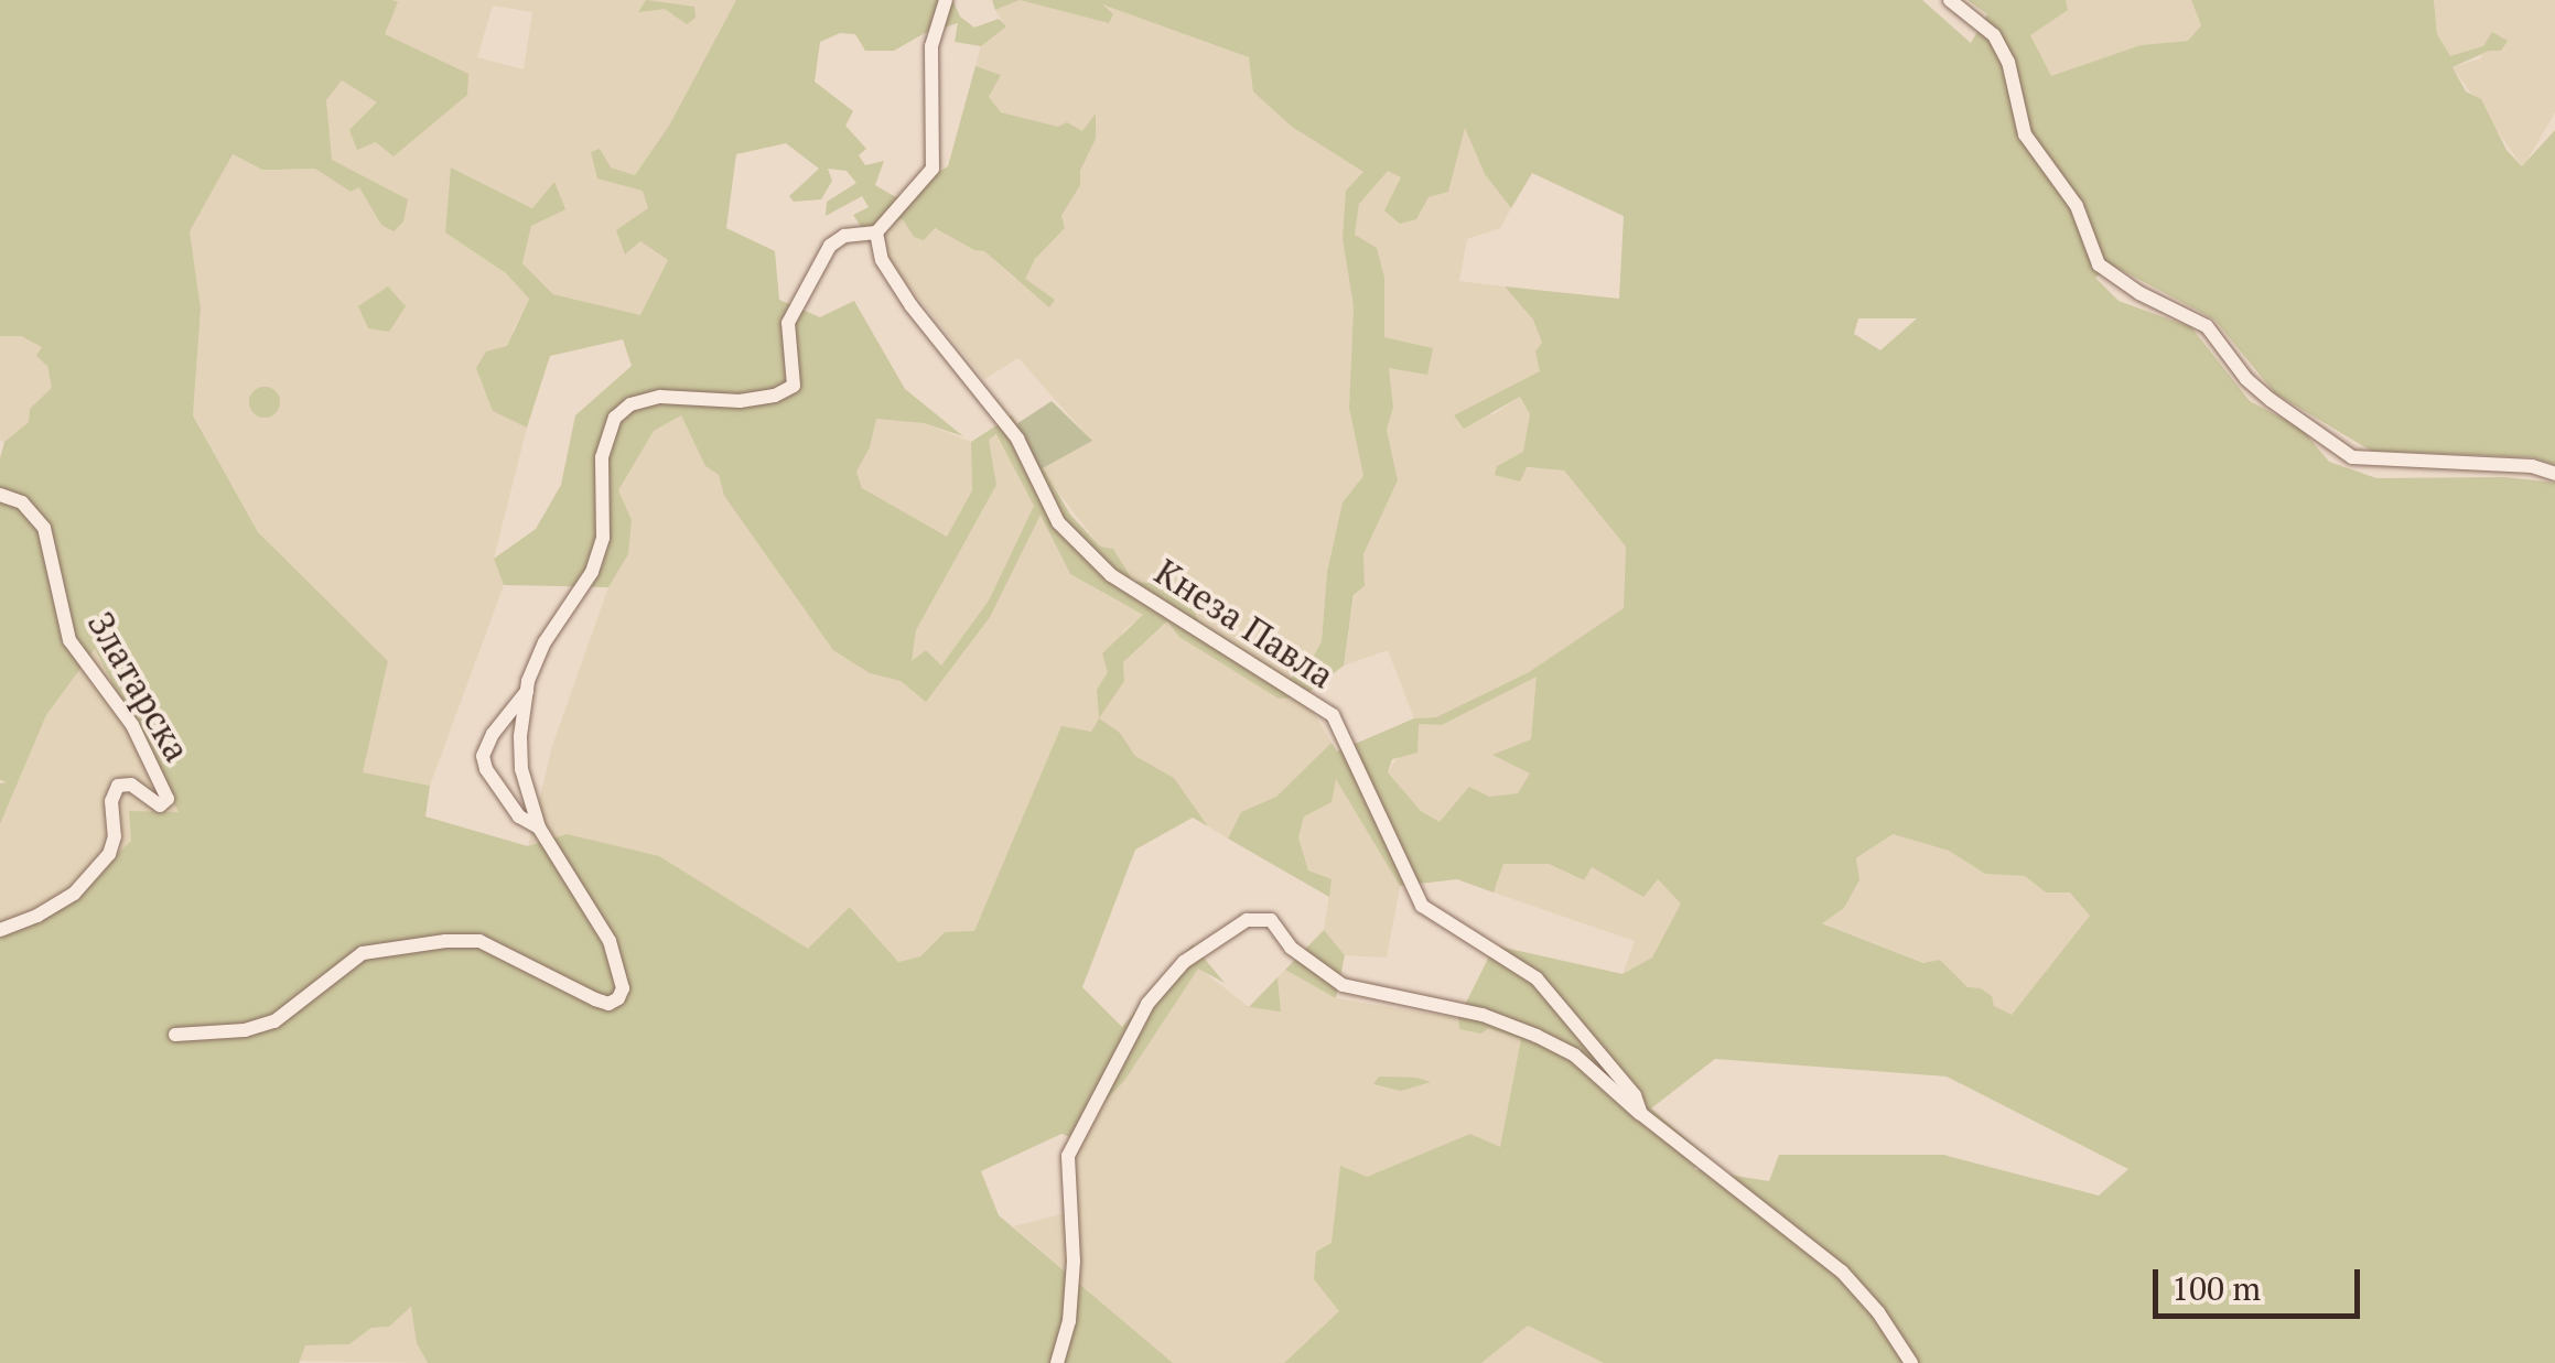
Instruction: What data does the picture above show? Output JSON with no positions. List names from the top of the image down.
{
  "streets": {
    "street": ["Кнеза Павла", "Златарска"]
  },
  "scale_bar": "100 m"
}
